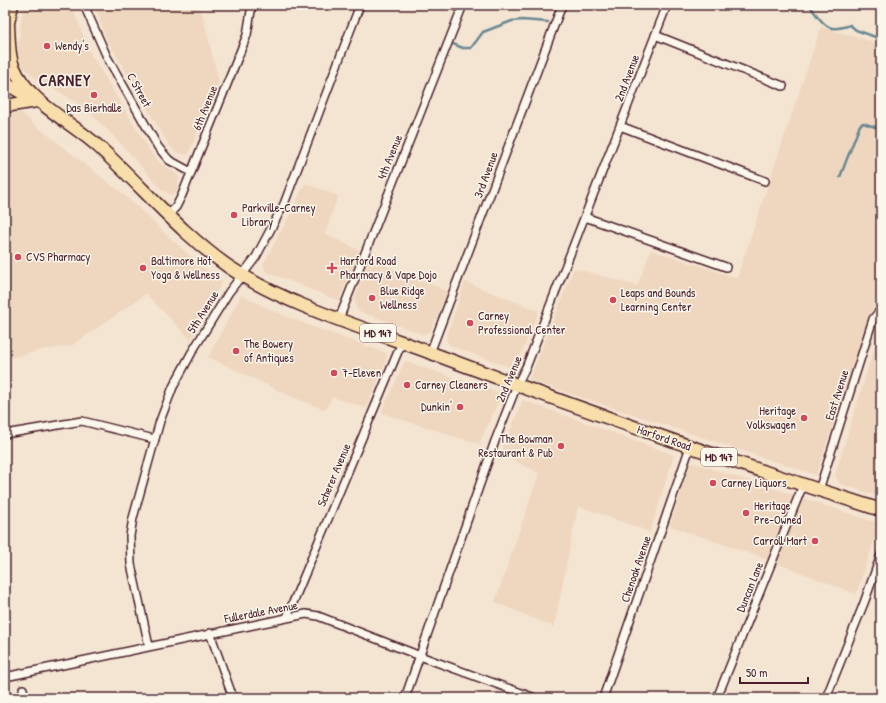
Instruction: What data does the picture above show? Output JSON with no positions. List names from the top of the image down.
{
  "streets": {
    "main road": ["MD 147", "Harford Road"],
    "street": [
      "2nd Avenue",
      "C Street",
      "6th Avenue",
      "4th Avenue",
      "3rd Avenue",
      "5th Avenue",
      "East Avenue",
      "Scherer Avenue",
      "Chenoak Avenue",
      "Duncan Lane",
      "Fullerdale Avenue"
    ]
  },
  "crossings": [
    ["2nd Avenue", "MD 147"],
    ["2nd Avenue", "Harford Road"],
    ["2nd Avenue", "Fullerdale Avenue"],
    ["C Street", "6th Avenue"],
    ["6th Avenue", "MD 147"],
    ["4th Avenue", "MD 147"],
    ["3rd Avenue", "MD 147"],
    ["5th Avenue", "MD 147"],
    ["5th Avenue", "Fullerdale Avenue"],
    ["MD 147", "Harford Road"],
    ["MD 147", "Scherer Avenue"],
    ["East Avenue", "Harford Road"],
    ["Harford Road", "Chenoak Avenue"],
    ["Harford Road", "Duncan Lane"],
    ["Scherer Avenue", "Fullerdale Avenue"]
  ],
  "districts": ["CARNEY"],
  "places": {
    "other": [
      "Wendy's",
      "Das Bierhalle",
      "Parkville-Carney Library",
      "CVS Pharmacy",
      "Baltimore Hot Yoga & Wellness",
      "Blue Ridge Wellness",
      "Leaps and Bounds Learning Center",
      "Carney Professional Center",
      "The Bowery of Antiques",
      "7-Eleven",
      "Carney Cleaners",
      "Dunkin'",
      "Heritage Volkswagen",
      "The Bowman Restaurant & Pub",
      "Carney Liquors",
      "Heritage Pre-Owned",
      "Carroll Mart"
    ],
    "health": ["Harford Road Pharmacy & Vape Dojo"]
  },
  "scale_bar": "50 m"
}
